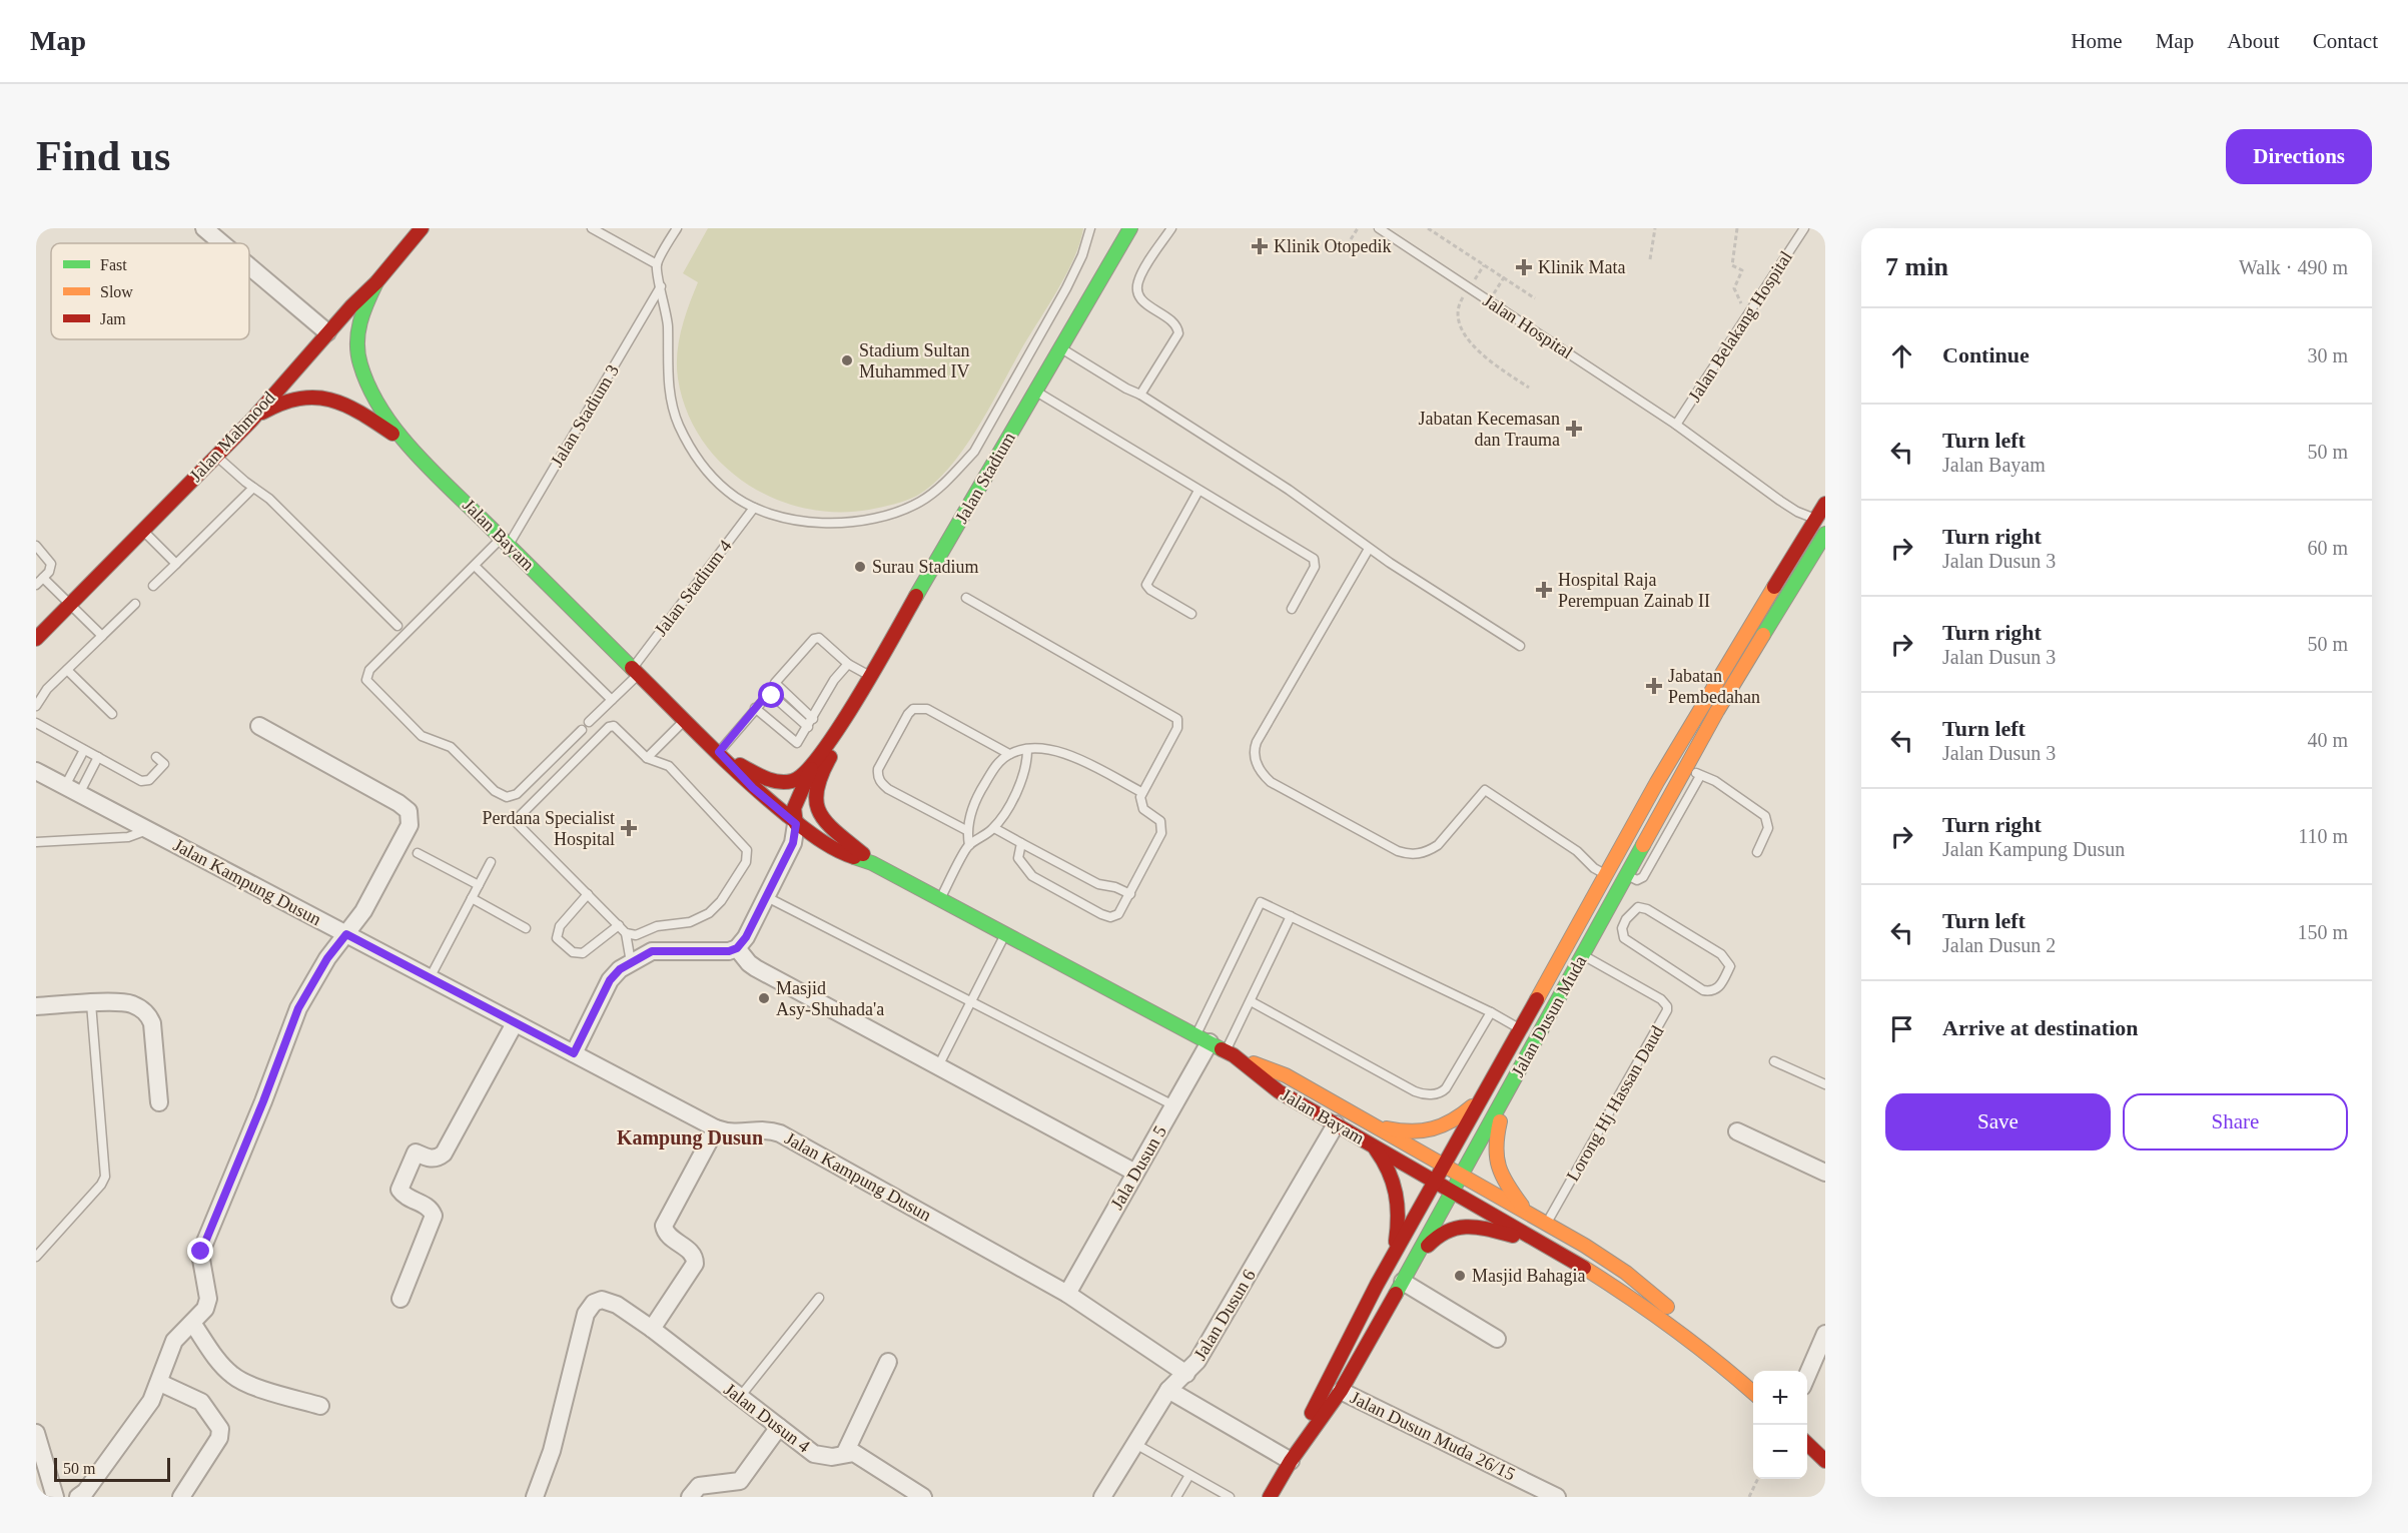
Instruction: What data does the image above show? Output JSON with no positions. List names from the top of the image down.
{
  "streets": {
    "main road": [
      "Jalan Mahmood",
      "Jalan Stadium",
      "Jalan Bayam",
      "Jalan Dusun Muda"
    ],
    "street": [
      "Jalan Kampung Dusun",
      "Jala Dusun 5",
      "Jalan Dusun 6",
      "Jalan Dusun 4",
      "Jalan Dusun Muda 26/15"
    ],
    "lane": [
      "Jalan Hospital",
      "Jalan Belakang Hospital",
      "Jalan Stadium 3",
      "Jalan Stadium 4",
      "Lorong Hj Hassan Daud"
    ]
  },
  "crossings": [
    ["Jalan Hospital", "Jalan Belakang Hospital"],
    ["Jalan Stadium 3", "Jalan Bayam"],
    ["Jalan Mahmood", "Jalan Bayam"],
    ["Jalan Stadium", "Jalan Bayam"],
    ["Jalan Bayam", "Jalan Stadium 4"],
    ["Jalan Bayam", "Jalan Dusun Muda"],
    ["Jalan Bayam", "Jala Dusun 5"],
    ["Jalan Bayam", "Jalan Dusun 6"],
    ["Jalan Kampung Dusun", "Jala Dusun 5"],
    ["Jalan Kampung Dusun", "Jalan Dusun 6"],
    ["Jalan Dusun Muda", "Lorong Hj Hassan Daud"],
    ["Jalan Dusun Muda", "Jalan Dusun Muda 26/15"]
  ],
  "districts": ["Kampung Dusun"],
  "places": {
    "health": [
      "Klinik Otopedik",
      "Klinik Mata",
      "Jabatan Kecemasan dan Trauma",
      "Hospital Raja Perempuan Zainab II",
      "Jabatan Pembedahan",
      "Perdana Specialist Hospital"
    ],
    "other": [
      "Stadium Sultan Muhammed IV",
      "Surau Stadium",
      "Masjid Asy-Shuhada'a",
      "Masjid Bahagia"
    ]
  },
  "legend": ["Fast", "Slow", "Jam"],
  "scale_bar": "50 m",
  "page": {
    "header": "Map",
    "nav": [
      "Home",
      "Map",
      "About",
      "Contact"
    ],
    "buttons": [
      "Directions",
      ["Save", "Share"]
    ],
    "title": "Find us",
    "heading": ["7 min", "Walk · 490 m"],
    "list": [
      ["Continue", "30 m"],
      ["Turn left", "Jalan Bayam", "50 m"],
      ["Turn right", "Jalan Dusun 3", "60 m"],
      ["Turn right", "Jalan Dusun 3", "50 m"],
      ["Turn left", "Jalan Dusun 3", "40 m"],
      ["Turn right", "Jalan Kampung Dusun", "110 m"],
      ["Turn left", "Jalan Dusun 2", "150 m"],
      "Arrive at destination"
    ],
    "map_buttons": ["+", "−"],
    "scale": "50 m"
  }
}
